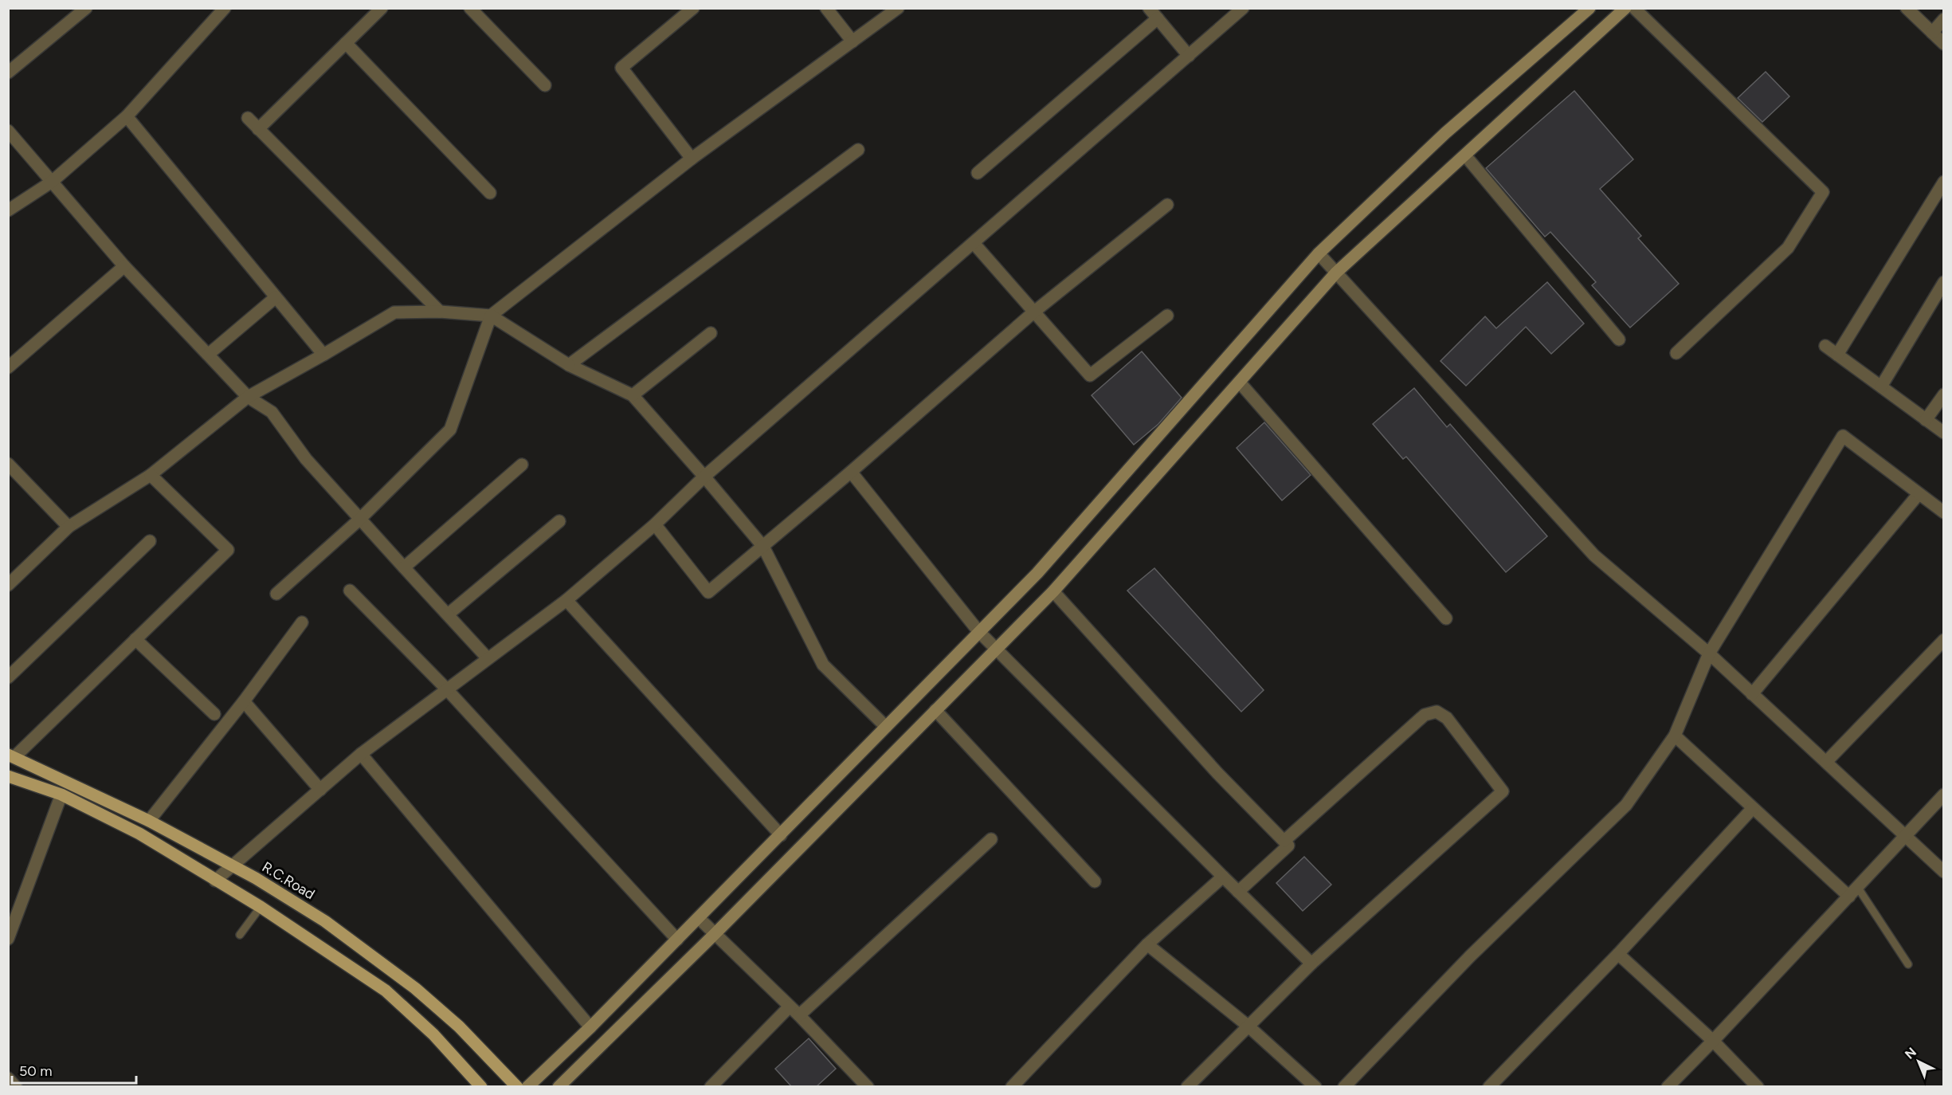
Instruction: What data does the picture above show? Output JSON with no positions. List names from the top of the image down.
{
  "streets": {
    "main road": ["R.C.Road"]
  },
  "scale_bar": "50 m",
  "north": "top left"
}
